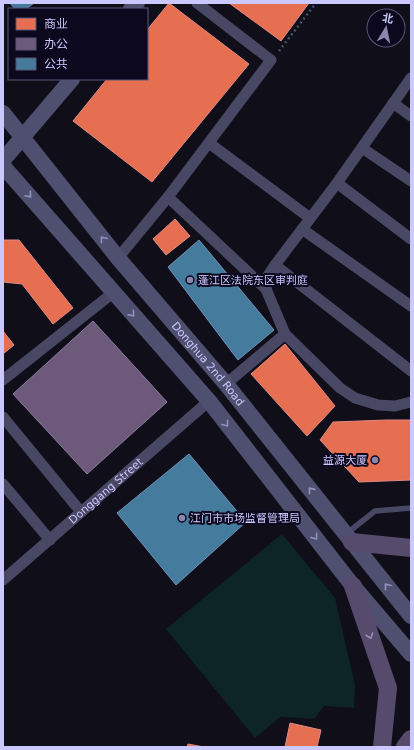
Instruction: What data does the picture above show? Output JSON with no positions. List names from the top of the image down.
{
  "streets": {
    "main road": ["Donghua 2nd Road"],
    "street": ["Donggang Street"]
  },
  "places": ["蓬江区法院东区审判庭", "益源大厦", "江门市市场监督管理局"],
  "legend": ["商业", "办公", "公共"],
  "north": "top"
}
